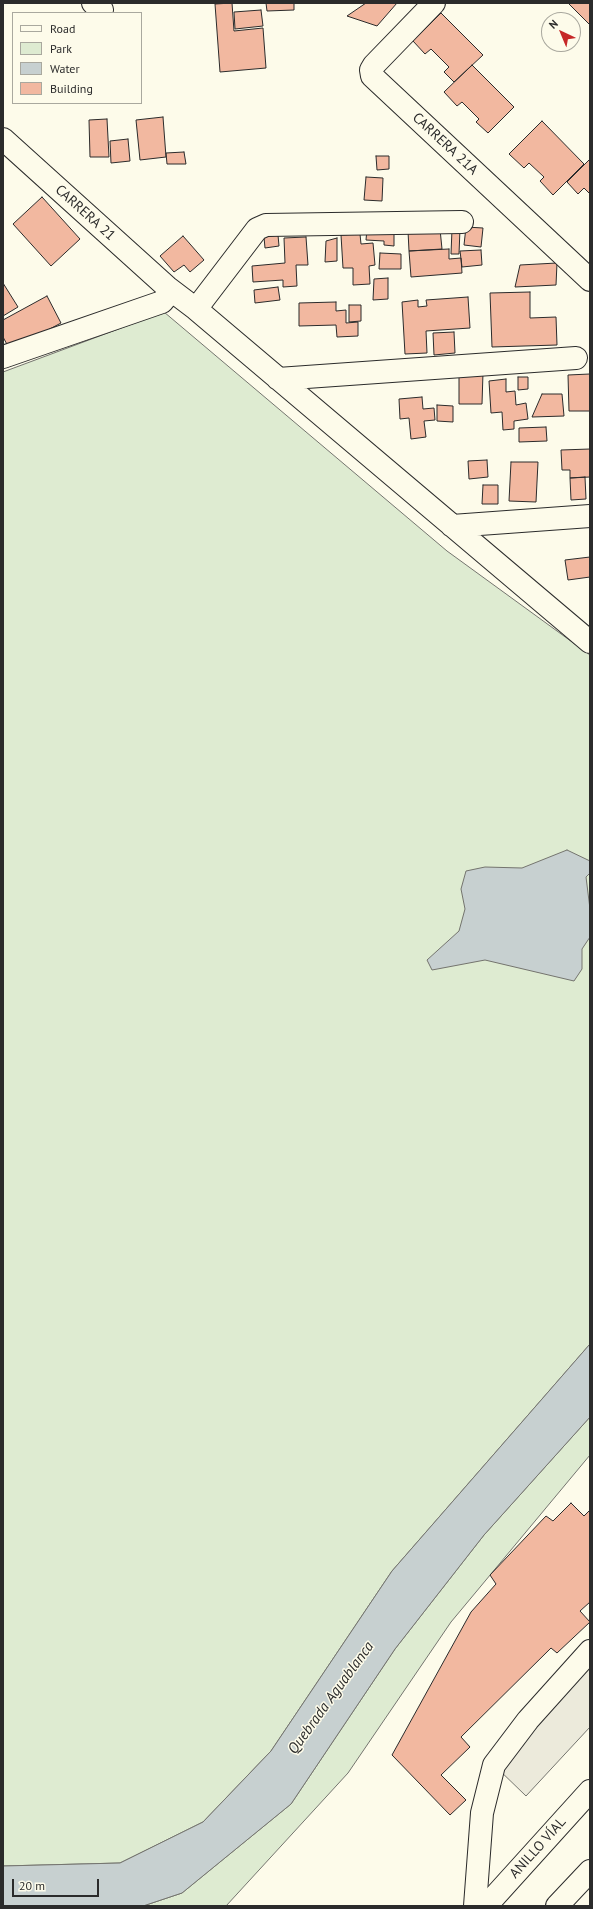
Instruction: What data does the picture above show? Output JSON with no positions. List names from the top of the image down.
{
  "streets": {
    "main road": ["CARRERA 21A", "CARRERA 21", "ANILLO VÍAL"]
  },
  "water": ["Quebrada Aguablanca"],
  "legend": [
    "Road",
    "Park",
    "Water",
    "Building"
  ],
  "scale_bar": "20 m",
  "north": "top left"
}
